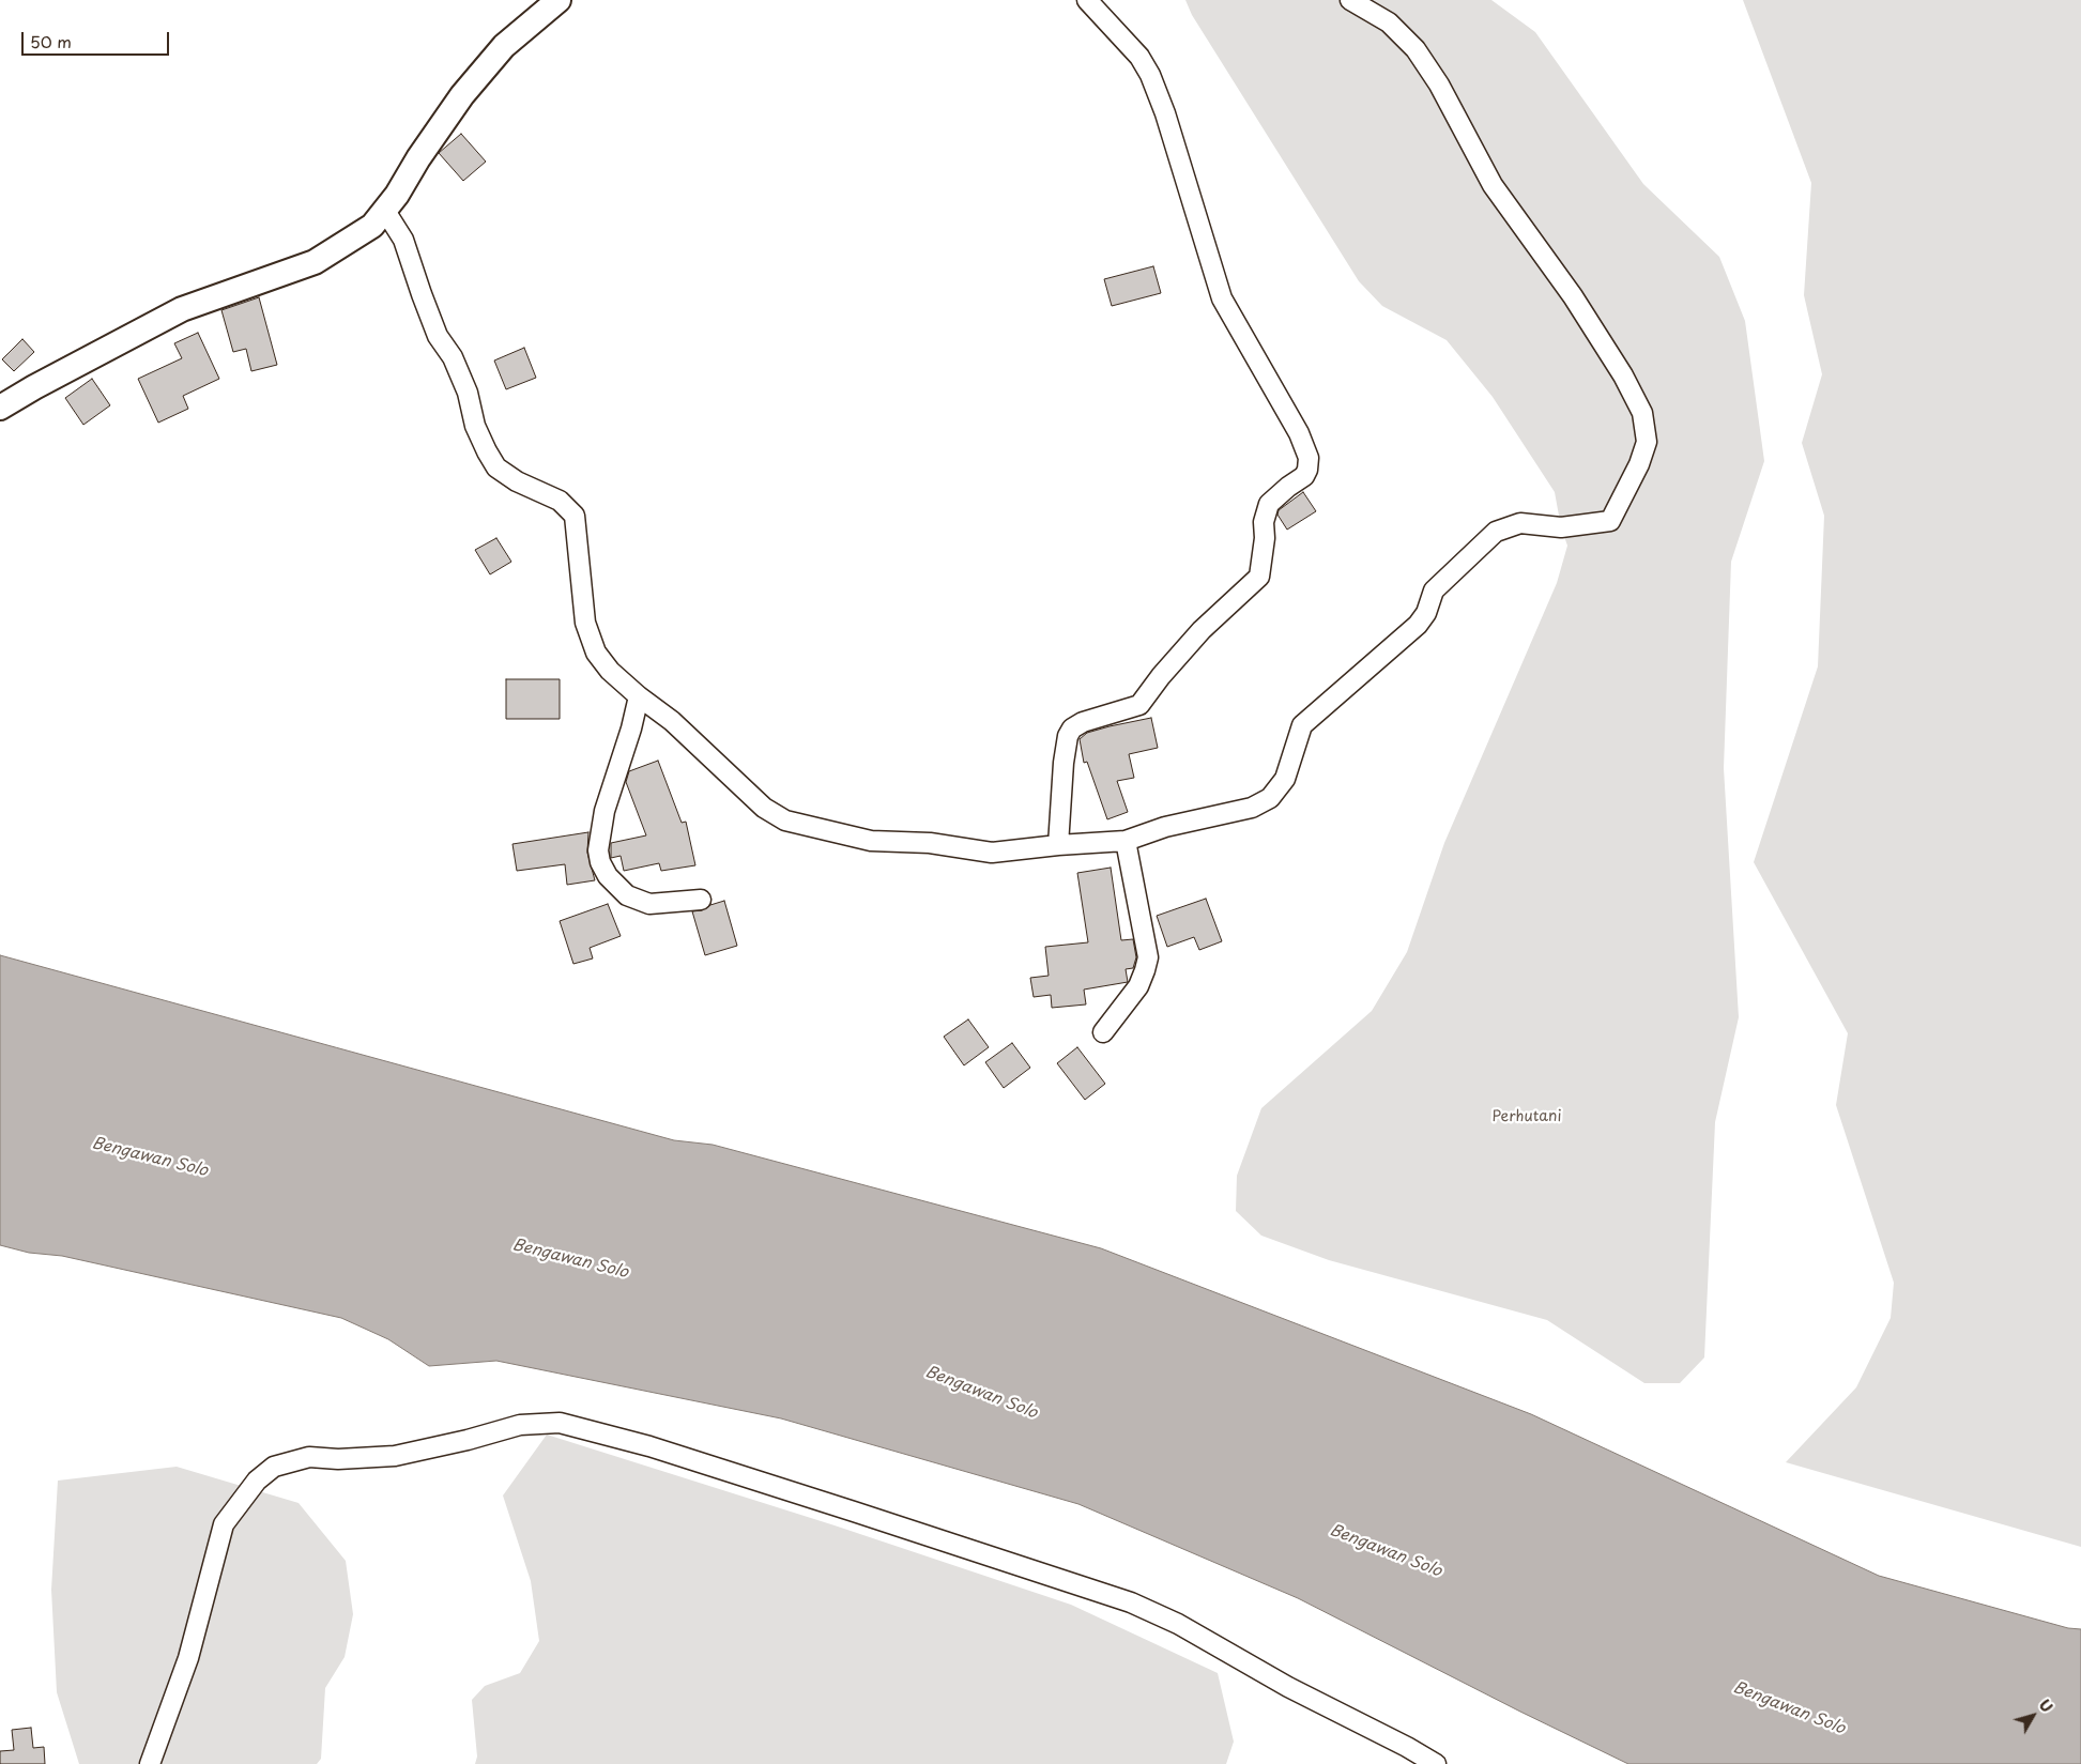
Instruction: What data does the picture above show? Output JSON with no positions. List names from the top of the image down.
{
  "water": ["Bengawan Solo"],
  "parks": ["Perhutani"],
  "scale_bar": "50 m",
  "north": "top right"
}
